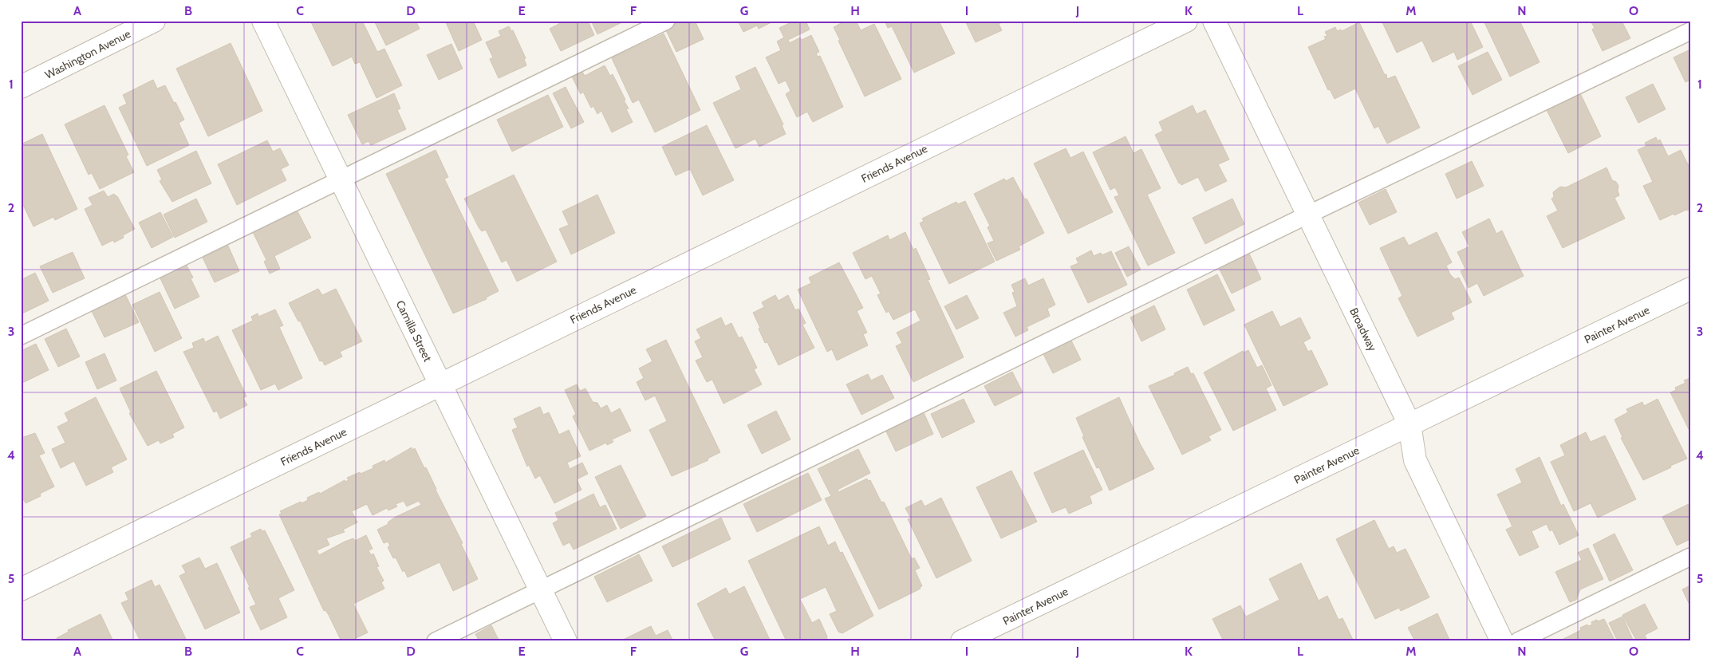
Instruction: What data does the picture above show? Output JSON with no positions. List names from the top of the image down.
{
  "streets": {
    "street": [
      "Washington Avenue",
      "Friends Avenue",
      "Painter Avenue",
      "Broadway",
      "Camilla Street"
    ]
  },
  "crossings": [
    ["Friends Avenue", "Camilla Street"],
    ["Painter Avenue", "Broadway"]
  ],
  "grid": {
    "columns": [
      "A",
      "B",
      "C",
      "D",
      "E",
      "F",
      "G",
      "H",
      "I",
      "J",
      "K",
      "L",
      "M",
      "N",
      "O"
    ],
    "rows": [
      "1",
      "2",
      "3",
      "4",
      "5"
    ]
  }
}
